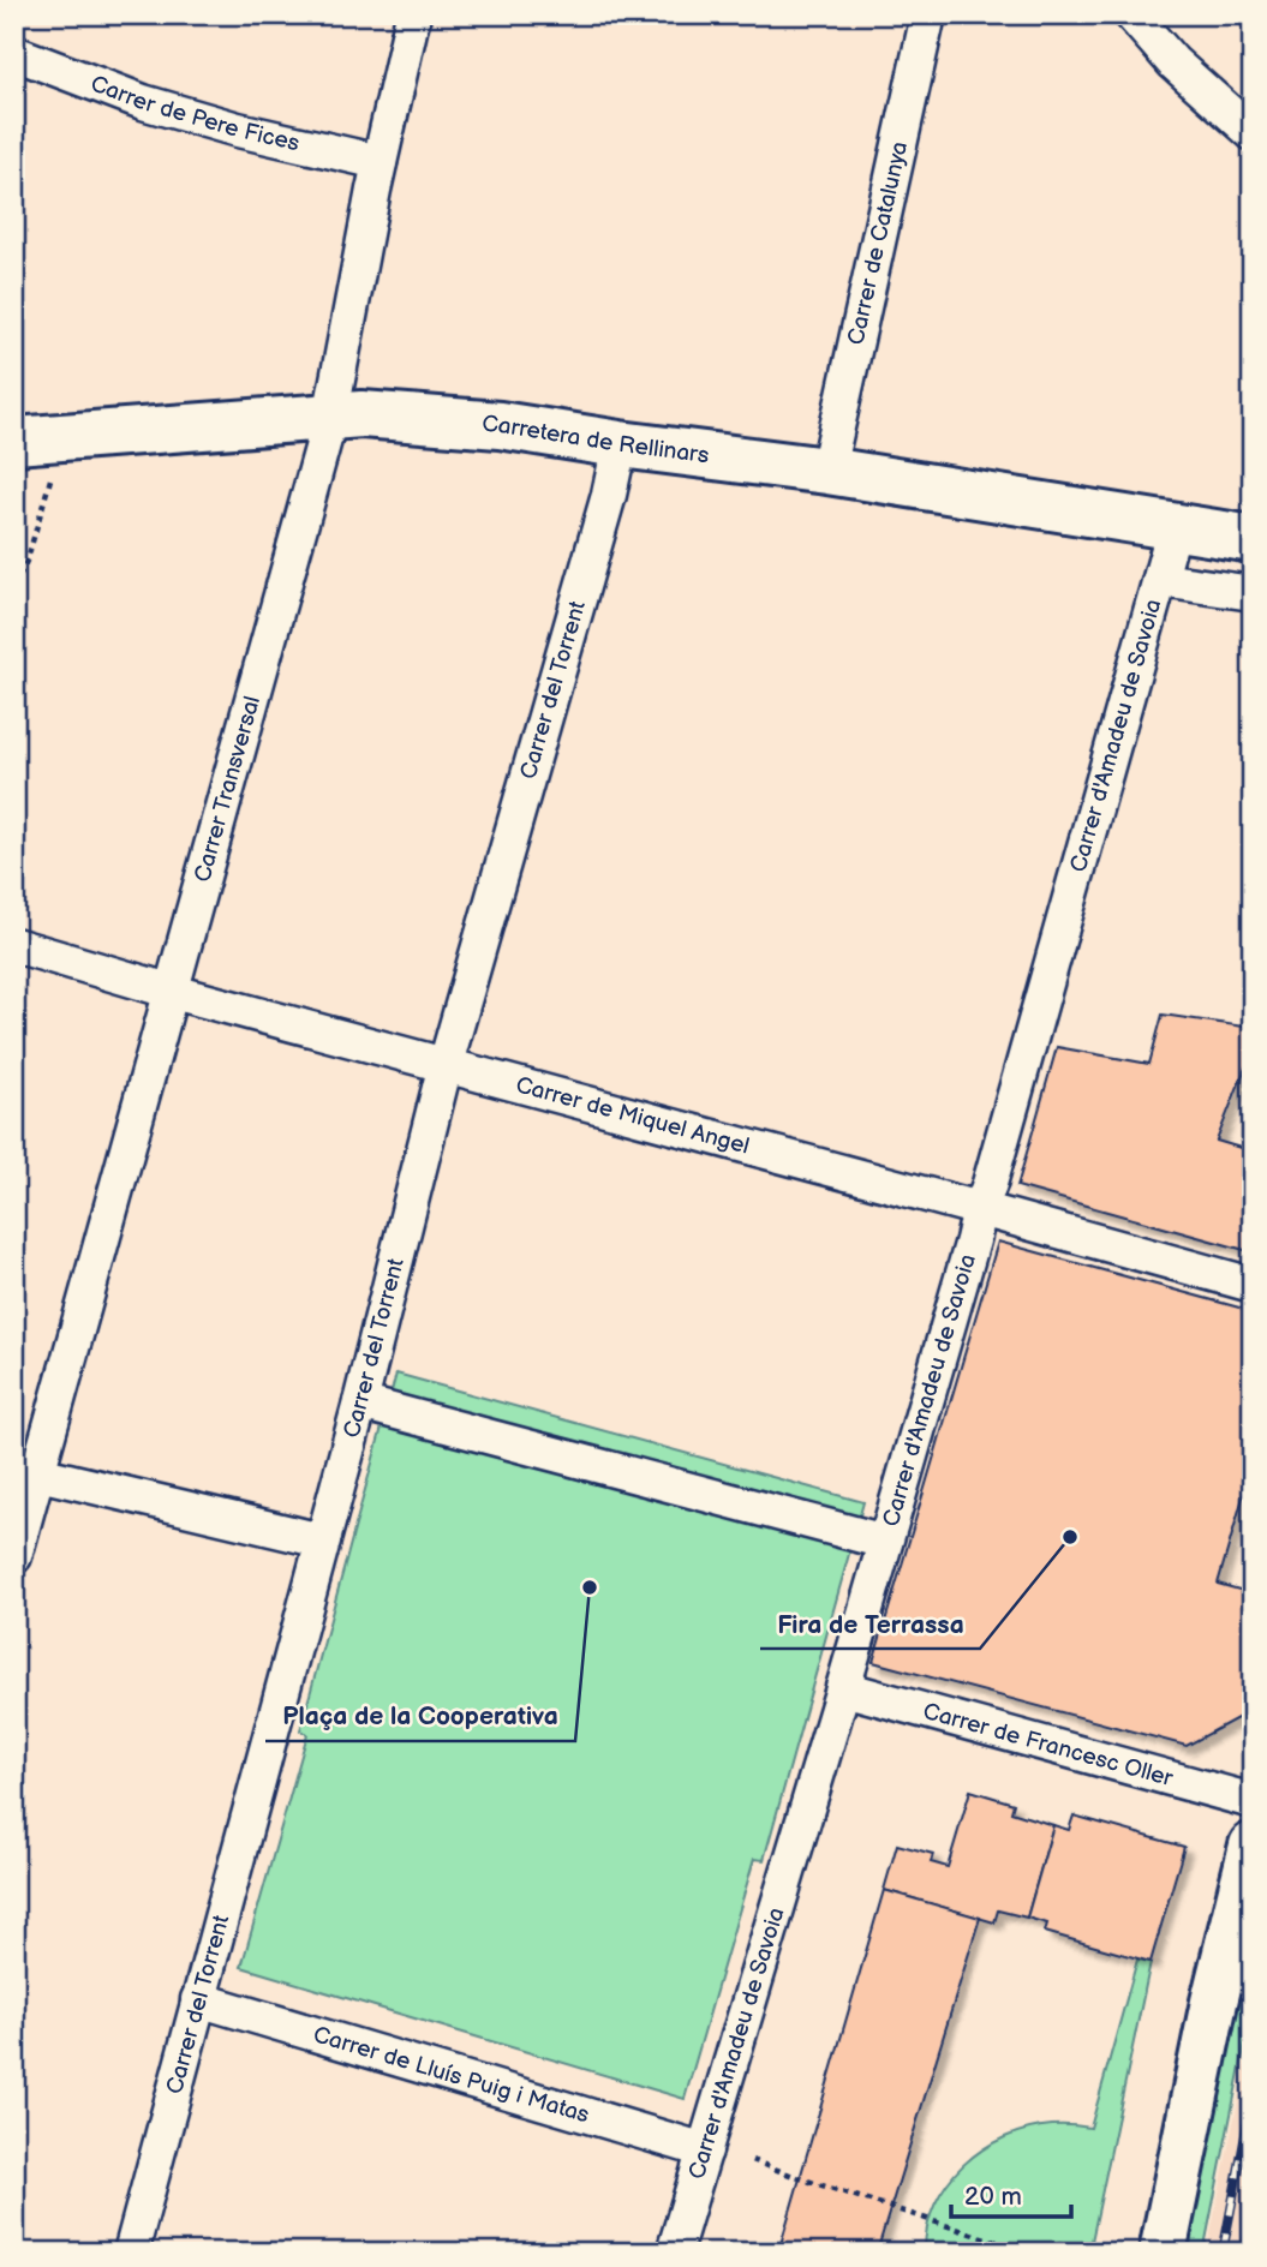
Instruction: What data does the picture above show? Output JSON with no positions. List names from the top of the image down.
{
  "streets": {
    "street": [
      "Carrer de Pere Fices",
      "Carrer de Catalunya",
      "Carretera de Rellinars",
      "Carrer del Torrent",
      "Carrer d'Amadeu de Savoia",
      "Carrer Transversal",
      "Carrer de Miquel Angel",
      "Carrer de Francesc Oller",
      "Carrer de Lluís Puig i Matas"
    ]
  },
  "crossings": [
    ["Carrer de Pere Fices", "Carrer Transversal"],
    ["Carrer de Catalunya", "Carretera de Rellinars"],
    ["Carretera de Rellinars", "Carrer del Torrent"],
    ["Carretera de Rellinars", "Carrer d'Amadeu de Savoia"],
    ["Carretera de Rellinars", "Carrer Transversal"],
    ["Carrer del Torrent", "Carrer de Miquel Angel"],
    ["Carrer del Torrent", "Carrer de Lluís Puig i Matas"],
    ["Carrer d'Amadeu de Savoia", "Carrer de Miquel Angel"],
    ["Carrer d'Amadeu de Savoia", "Carrer de Francesc Oller"],
    ["Carrer d'Amadeu de Savoia", "Carrer de Lluís Puig i Matas"],
    ["Carrer Transversal", "Carrer de Miquel Angel"]
  ],
  "places": ["Fira de Terrassa", "Plaça de la Cooperativa"],
  "scale_bar": "20 m"
}
